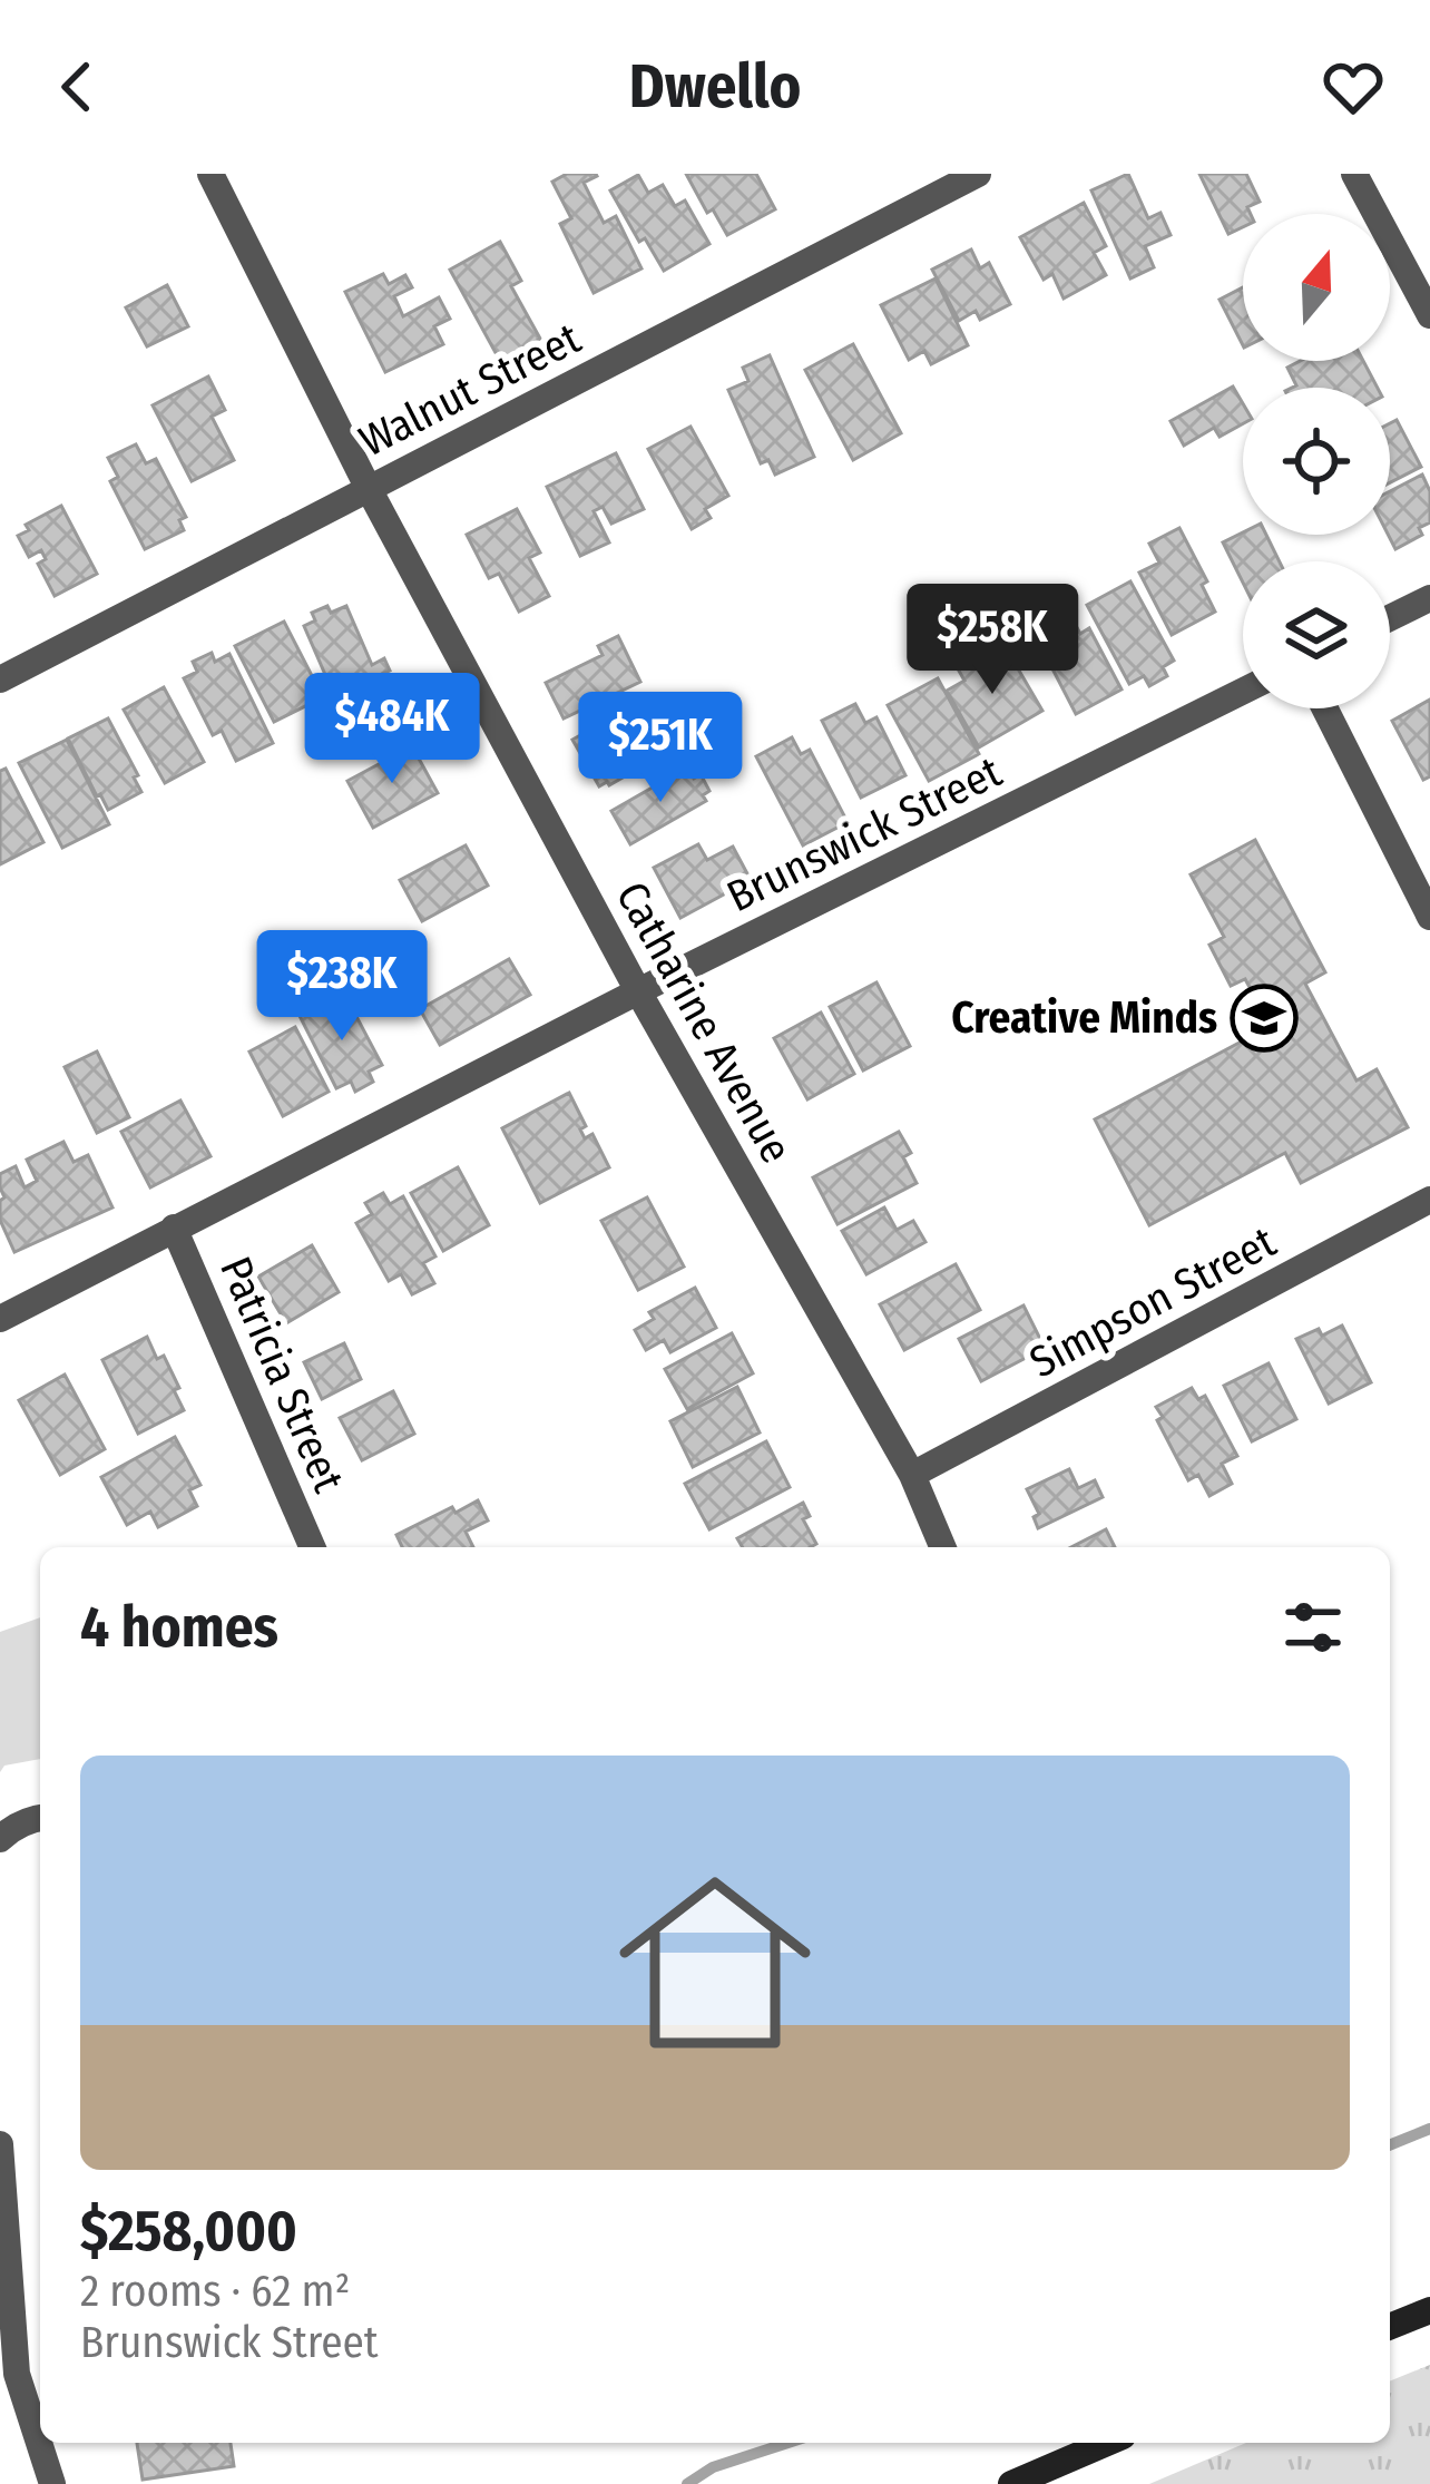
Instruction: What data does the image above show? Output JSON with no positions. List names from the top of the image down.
{
  "streets": {
    "street": [
      "Walnut Street",
      "Brunswick Street",
      "Catharine Avenue",
      "Simpson Street",
      "Patricia Street"
    ]
  },
  "crossings": [
    ["Walnut Street", "Catharine Avenue"],
    ["Brunswick Street", "Catharine Avenue"],
    ["Brunswick Street", "Patricia Street"],
    ["Catharine Avenue", "Simpson Street"]
  ],
  "places": {
    "school or university": ["Creative Minds"]
  },
  "north": "top",
  "page": {
    "header": "Dwello",
    "price": [
      "$258K",
      "$484K",
      "$251K",
      "$238K"
    ],
    "heading": "4 homes",
    "list": [
      {
        "name": "$258,000",
        "note": "2 rooms · 62 m² · Brunswick Street"
      }
    ]
  }
}
